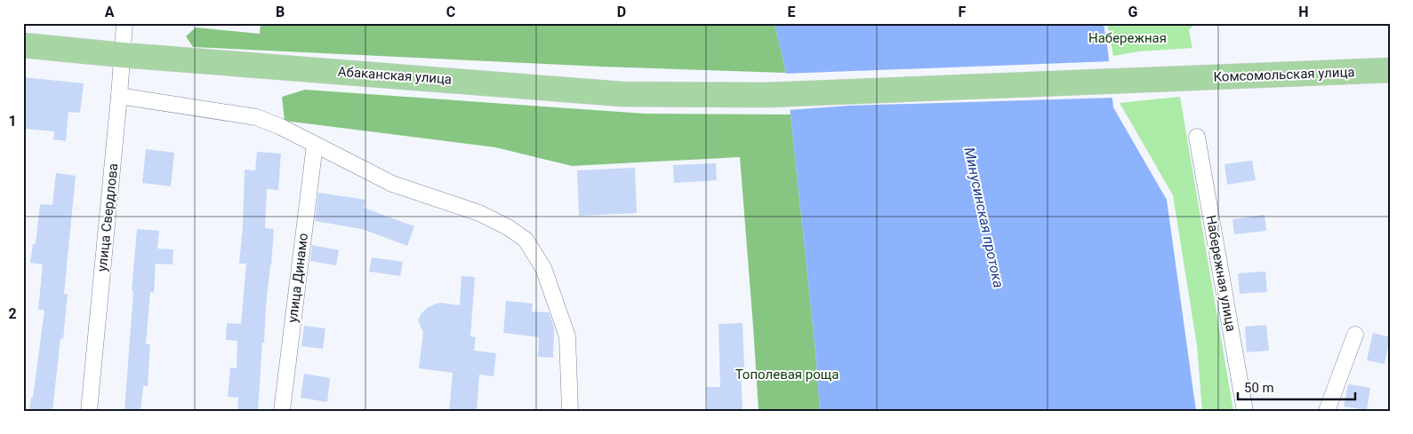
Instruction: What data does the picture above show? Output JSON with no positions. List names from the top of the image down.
{
  "streets": {
    "main road": ["Комсомольская улица", "Абаканская улица"],
    "street": ["улица Свердлова", "Набережная улица", "улица Динамо"]
  },
  "crossings": [
    ["Комсомольская улица", "Абаканская улица"],
    ["Абаканская улица", "улица Свердлова"]
  ],
  "water": ["Минусинская протока"],
  "parks": ["Набережная", "Тополевая роща"],
  "scale_bar": "50 m",
  "grid": {
    "columns": [
      "A",
      "B",
      "C",
      "D",
      "E",
      "F",
      "G",
      "H"
    ],
    "rows": ["1", "2"]
  }
}
